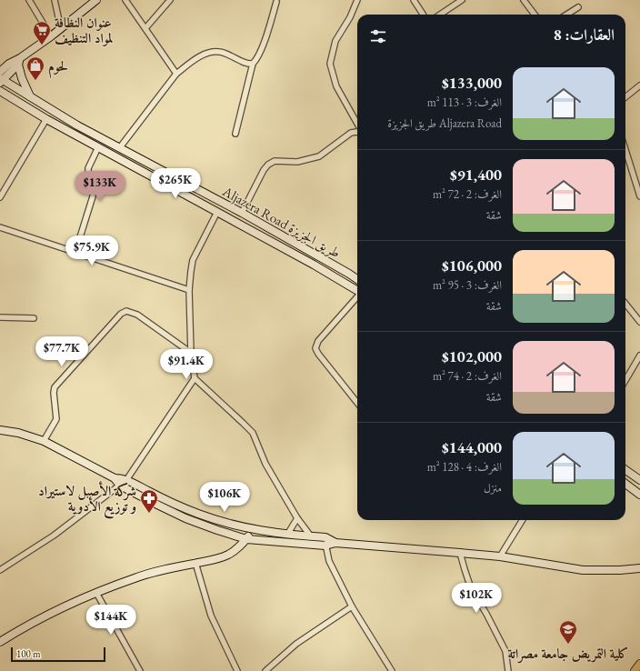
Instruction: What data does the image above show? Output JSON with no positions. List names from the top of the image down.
{
  "streets": {
    "street": ["Aljazera Road طريق الجزيزة"]
  },
  "places": {
    "supermarket": ["عنوان النظافة لمواد التنظيف"],
    "shop": ["لحوم"],
    "pharmacy": ["شركة الأصيل لاستيراد و توزيع الأدوية"],
    "school or university": ["كلية التمريض جامعة مصراتة"]
  },
  "scale_bar": "100 m",
  "page": {
    "heading": "العقارات: 8",
    "list": [
      {
        "name": "$133,000",
        "note": "الغرف: 3 · 113 m² · Aljazera Road طريق الجزيزة"
      },
      {
        "name": "$91,400",
        "note": "الغرف: 2 · 72 m² · شقة"
      },
      {
        "name": "$106,000",
        "note": "الغرف: 3 · 95 m² · شقة"
      },
      {
        "name": "$102,000",
        "note": "الغرف: 2 · 74 m² · شقة"
      },
      {
        "name": "$144,000",
        "note": "الغرف: 4 · 128 m² · منزل"
      }
    ],
    "price": [
      "$265K",
      "$133K",
      "$75.9K",
      "$77.7K",
      "$91.4K",
      "$106K",
      "$102K",
      "$144K"
    ],
    "scale": "100 m"
  }
}
